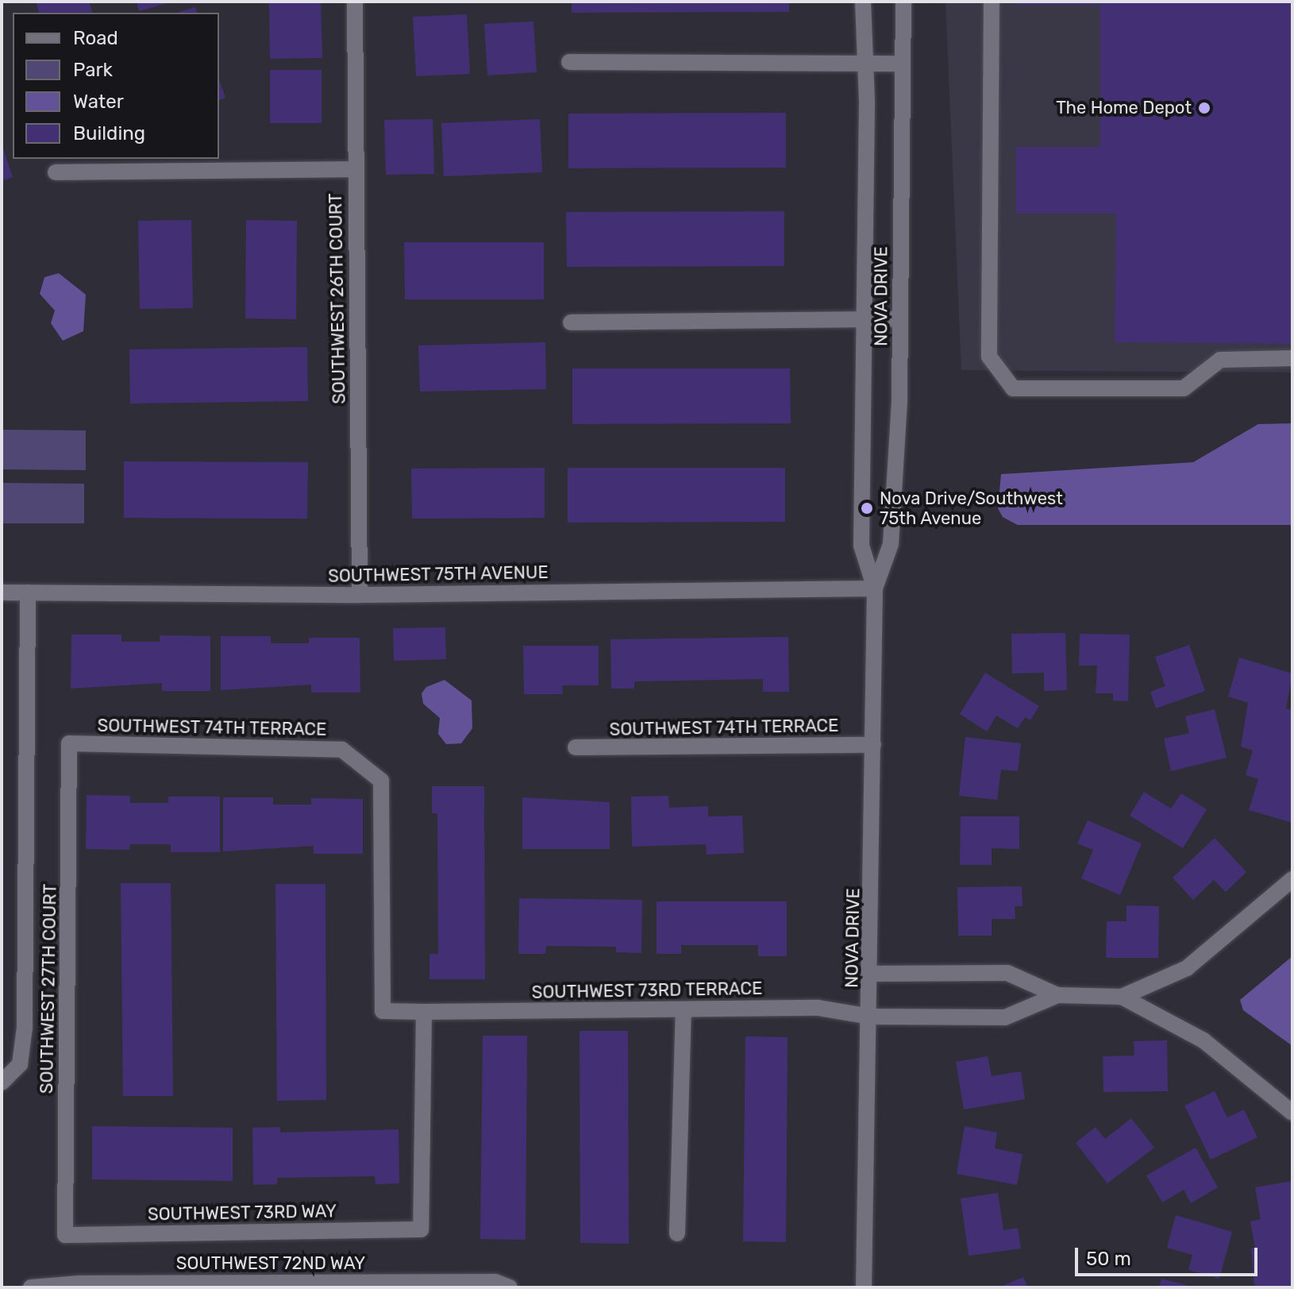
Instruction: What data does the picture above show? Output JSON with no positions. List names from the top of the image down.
{
  "streets": {
    "street": [
      "NOVA DRIVE",
      "SOUTHWEST 26TH COURT",
      "SOUTHWEST 75TH AVENUE",
      "SOUTHWEST 74TH TERRACE",
      "SOUTHWEST 27TH COURT",
      "SOUTHWEST 73RD TERRACE",
      "SOUTHWEST 73RD WAY",
      "SOUTHWEST 72ND WAY"
    ]
  },
  "crossings": [
    ["NOVA DRIVE", "SOUTHWEST 75TH AVENUE"],
    ["NOVA DRIVE", "SOUTHWEST 74TH TERRACE"],
    ["NOVA DRIVE", "SOUTHWEST 73RD TERRACE"],
    ["SOUTHWEST 26TH COURT", "SOUTHWEST 75TH AVENUE"],
    ["SOUTHWEST 74TH TERRACE", "SOUTHWEST 27TH COURT"],
    ["SOUTHWEST 74TH TERRACE", "SOUTHWEST 73RD TERRACE"],
    ["SOUTHWEST 74TH TERRACE", "SOUTHWEST 73RD WAY"],
    ["SOUTHWEST 27TH COURT", "SOUTHWEST 73RD WAY"],
    ["SOUTHWEST 73RD TERRACE", "SOUTHWEST 73RD WAY"]
  ],
  "places": ["The Home Depot", "Nova Drive/Southwest 75th Avenue"],
  "legend": [
    "Road",
    "Park",
    "Water",
    "Building"
  ],
  "scale_bar": "50 m"
}
